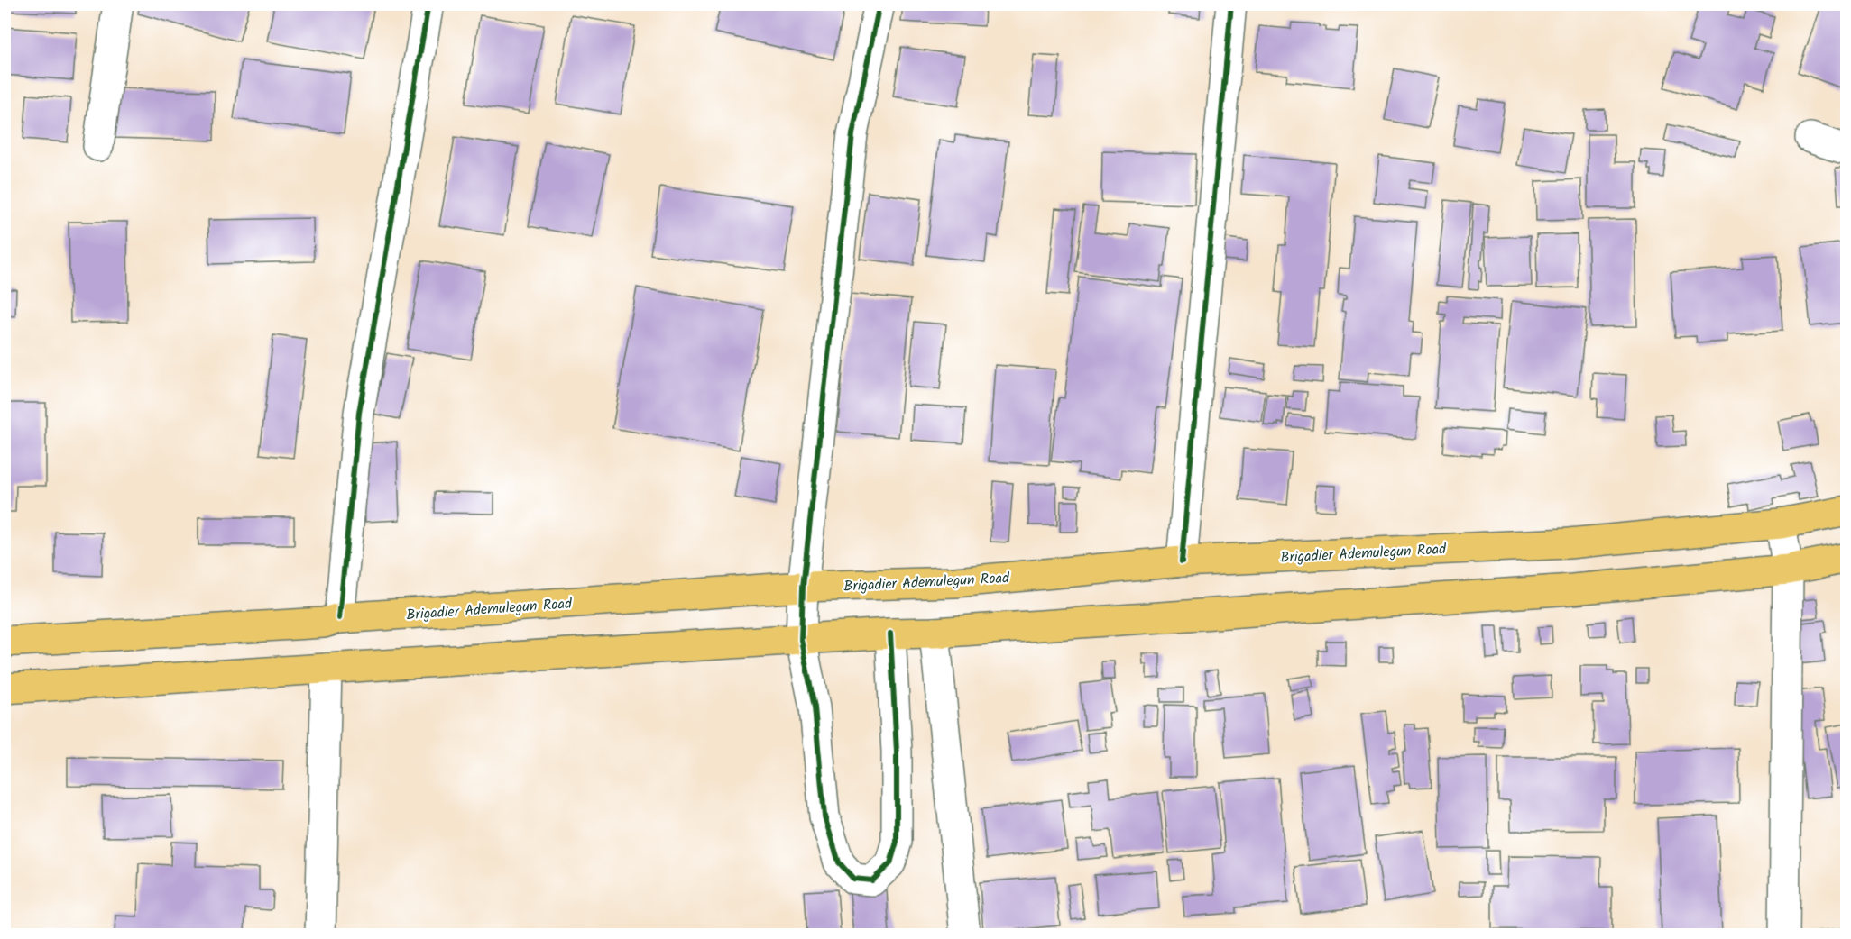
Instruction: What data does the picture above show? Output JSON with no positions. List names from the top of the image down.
{
  "streets": {
    "main road": ["Brigadier Ademulegun Road"]
  }
}
